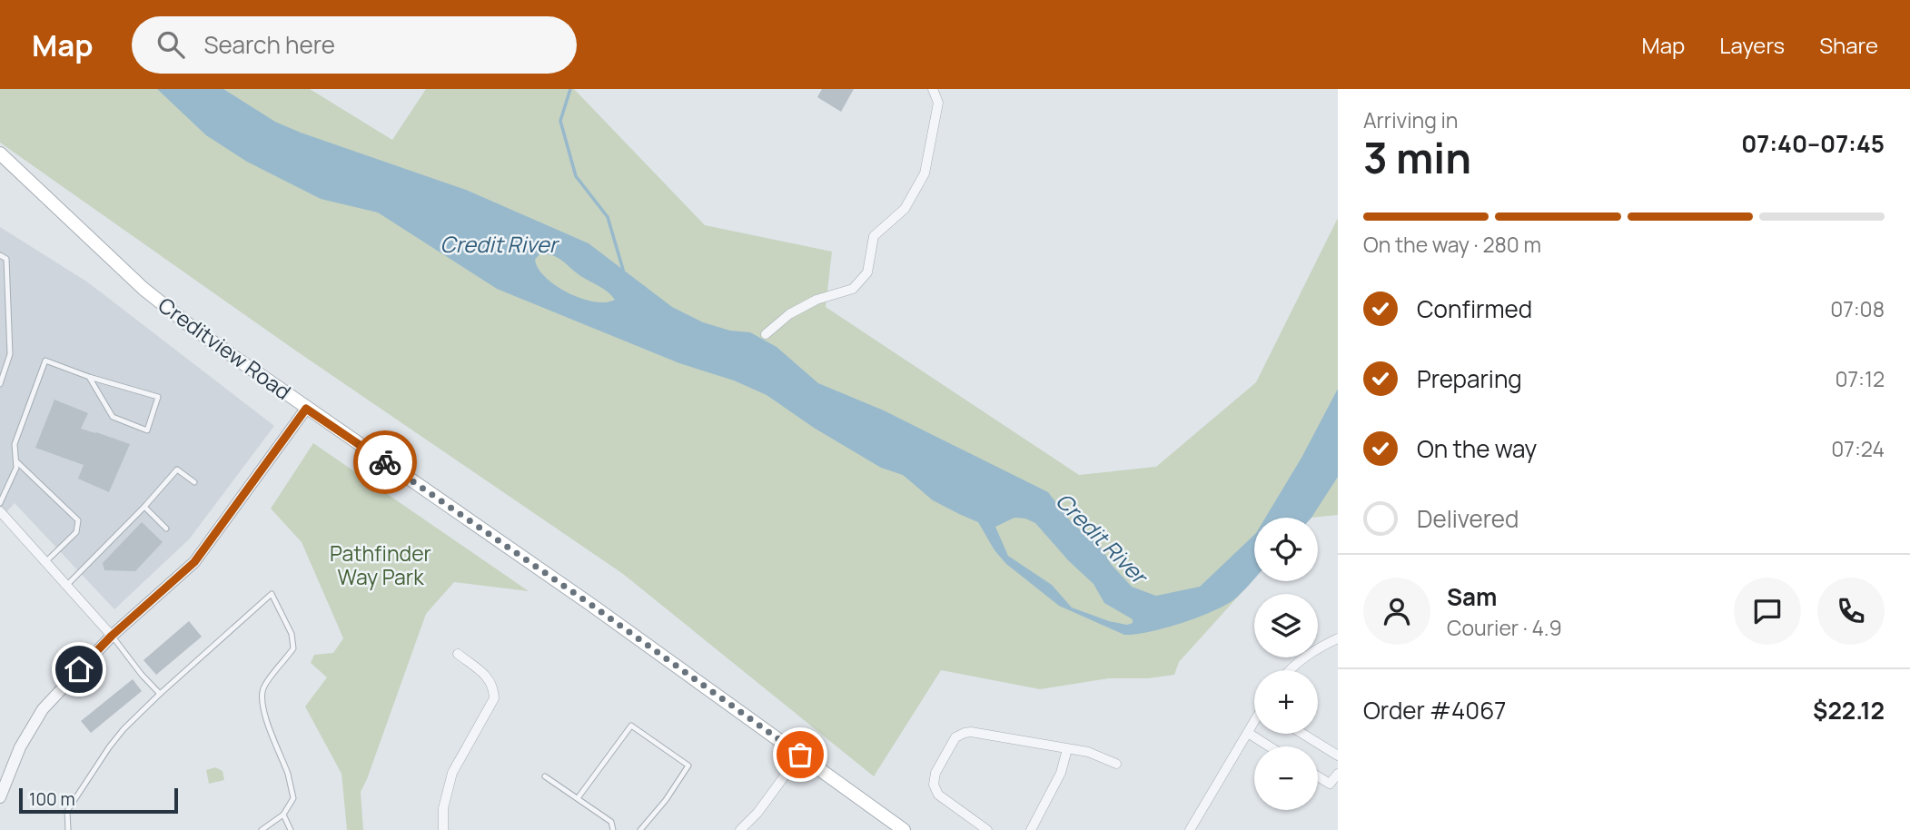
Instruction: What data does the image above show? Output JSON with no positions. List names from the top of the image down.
{
  "streets": {
    "main road": ["Creditview Road"]
  },
  "water": ["Credit River"],
  "parks": ["Pathfinder Way Park"],
  "scale_bar": "100 m",
  "page": {
    "header": "Map",
    "search": "Search here",
    "nav": ["Map", "Layers", "Share"],
    "heading": ["3 min", "Arriving in", "07:40–07:45"],
    "panel": [
      "Sam",
      "Courier · 4.9",
      "Order #4067",
      "$22.12"
    ],
    "bar": "On the way · 280 m",
    "list": [
      ["Confirmed", "07:08"],
      ["Preparing", "07:12"],
      ["On the way", "07:24"],
      "Delivered"
    ],
    "map_buttons": ["+", "−"],
    "scale": "100 m"
  }
}
